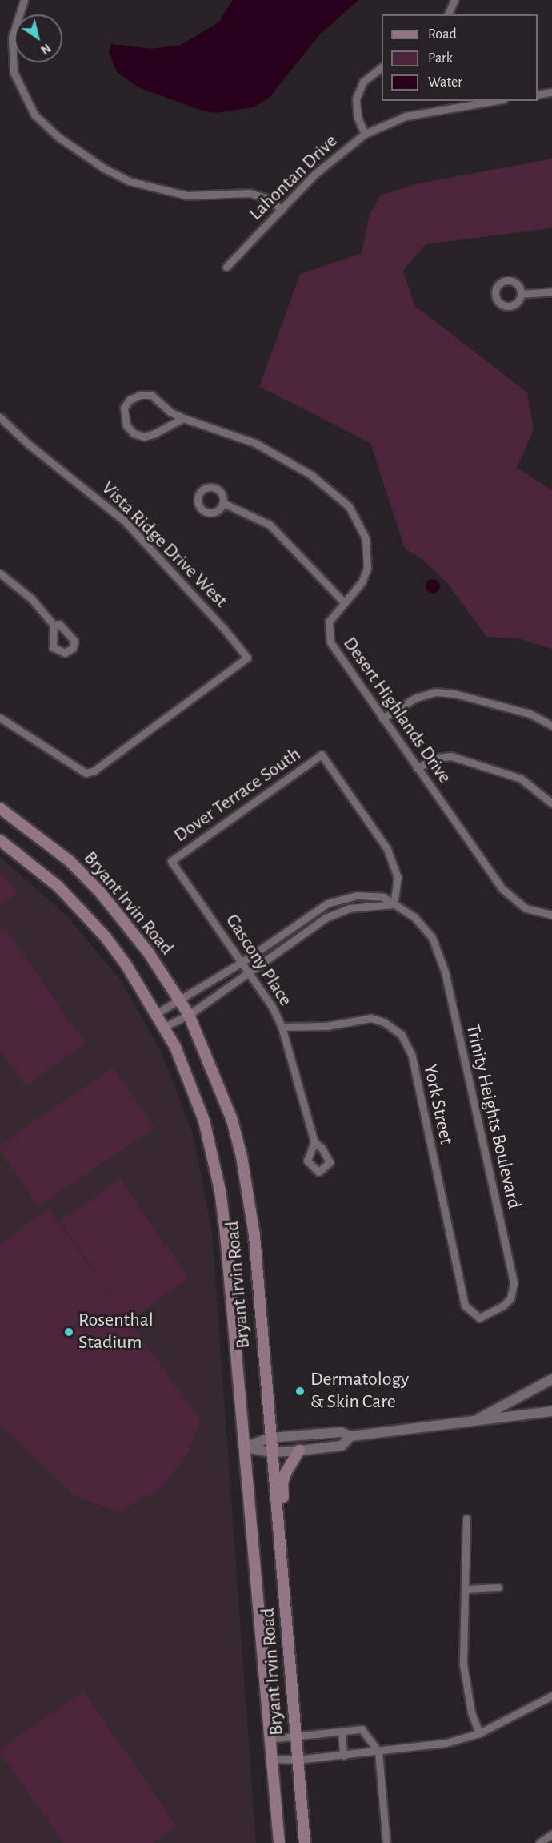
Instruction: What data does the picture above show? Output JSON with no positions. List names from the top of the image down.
{
  "streets": {
    "main road": ["Bryant Irvin Road"],
    "street": [
      "Lahontan Drive",
      "Vista Ridge Drive West",
      "Desert Highlands Drive",
      "Dover Terrace South",
      "Gascony Place",
      "York Street",
      "Trinity Heights Boulevard"
    ]
  },
  "crossings": [
    ["Dover Terrace South", "Gascony Place"],
    ["Dover Terrace South", "Trinity Heights Boulevard"],
    ["Bryant Irvin Road", "Trinity Heights Boulevard"],
    ["Gascony Place", "York Street"],
    ["Gascony Place", "Trinity Heights Boulevard"],
    ["York Street", "Trinity Heights Boulevard"]
  ],
  "places": ["Rosenthal Stadium", "Dermatology & Skin Care"],
  "legend": ["Road", "Park", "Water"],
  "north": "bottom right"
}
